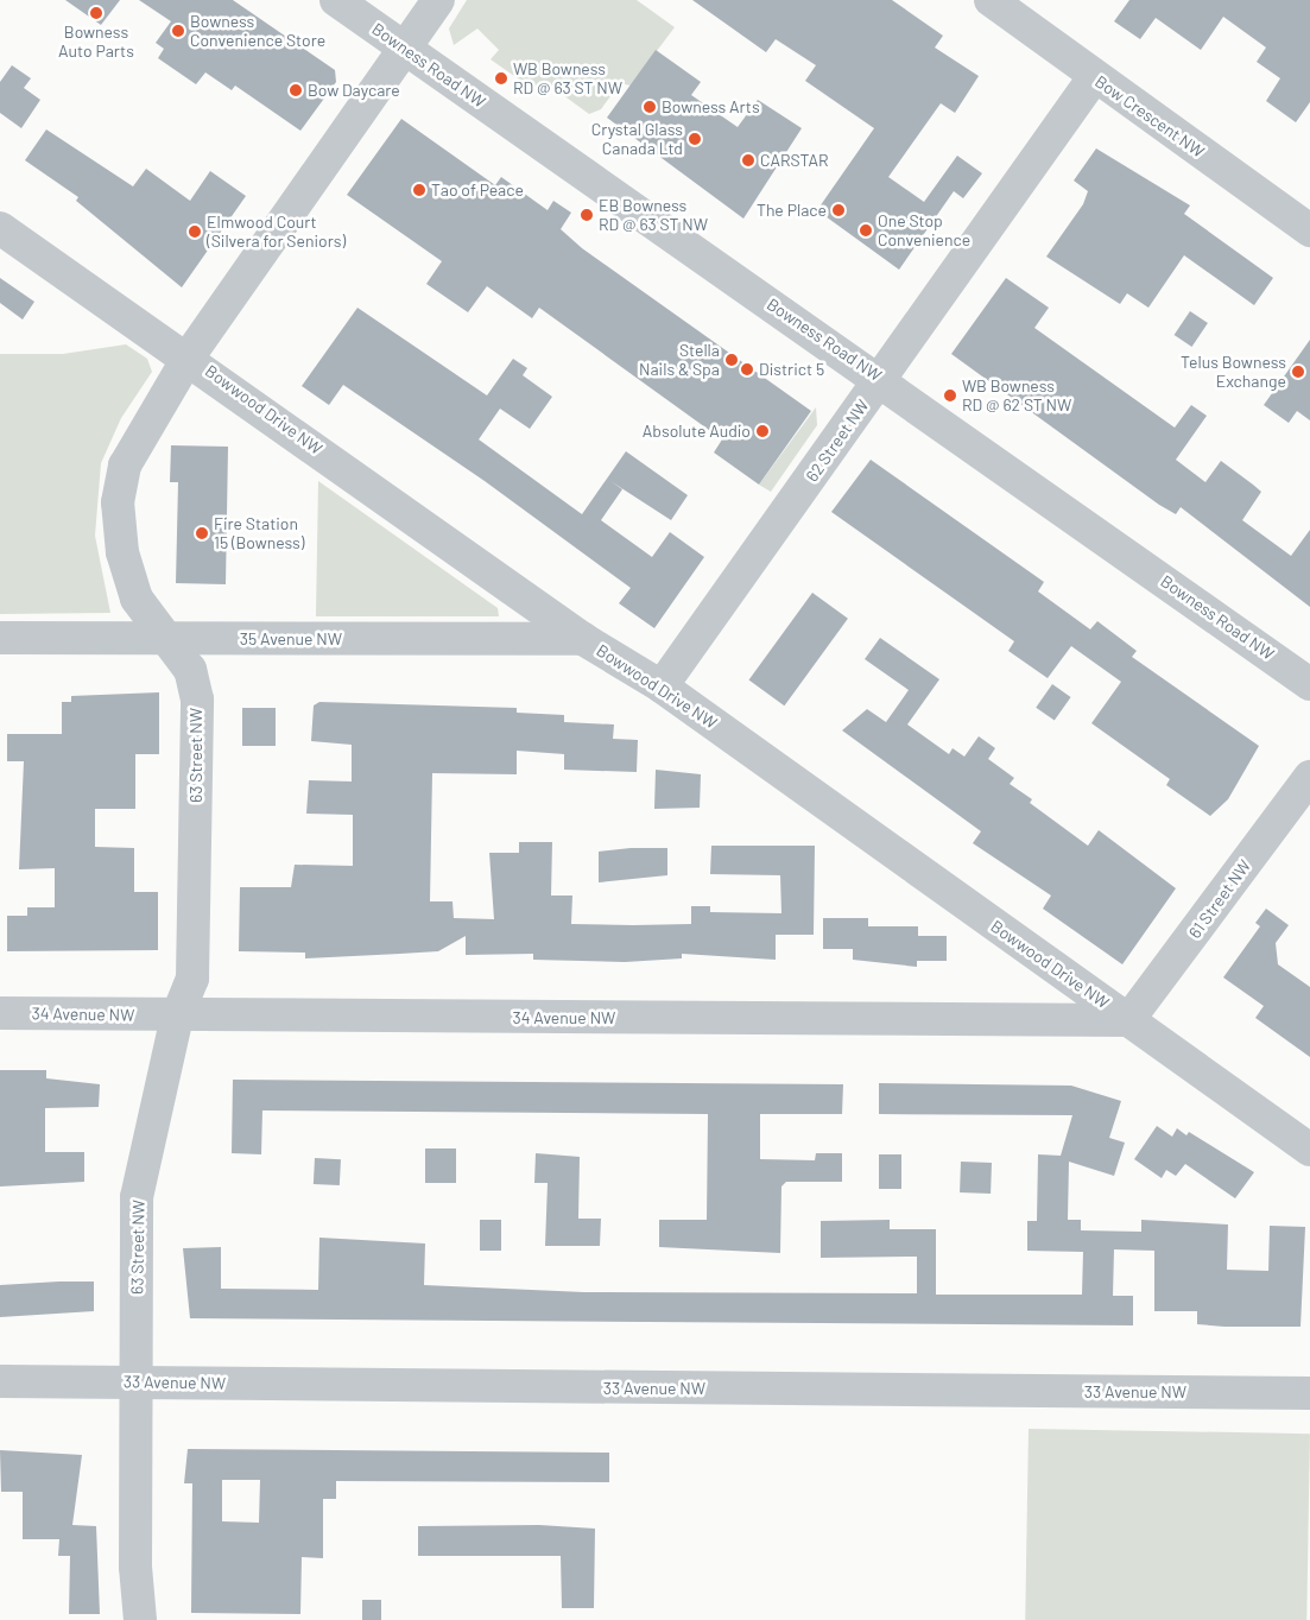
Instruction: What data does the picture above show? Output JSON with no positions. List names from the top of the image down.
{
  "streets": {
    "street": [
      "Bowness Road NW",
      "Bow Crescent NW",
      "Bowwood Drive NW",
      "62 Street NW",
      "35 Avenue NW",
      "63 Street NW",
      "61 Street NW",
      "34 Avenue NW",
      "33 Avenue NW"
    ]
  },
  "crossings": [
    ["Bowness Road NW", "62 Street NW"],
    ["Bowness Road NW", "63 Street NW"],
    ["Bow Crescent NW", "62 Street NW"],
    ["Bowwood Drive NW", "62 Street NW"],
    ["Bowwood Drive NW", "35 Avenue NW"],
    ["Bowwood Drive NW", "63 Street NW"],
    ["Bowwood Drive NW", "61 Street NW"],
    ["Bowwood Drive NW", "34 Avenue NW"],
    ["35 Avenue NW", "63 Street NW"],
    ["63 Street NW", "34 Avenue NW"],
    ["63 Street NW", "33 Avenue NW"],
    ["61 Street NW", "34 Avenue NW"]
  ],
  "places": [
    "Bowness Auto Parts",
    "Bowness Convenience Store",
    "WB Bowness RD @ 63 ST NW",
    "Bow Daycare",
    "Bowness Arts",
    "Crystal Glass Canada Ltd",
    "CARSTAR",
    "Tao of Peace",
    "The Place",
    "EB Bowness RD @ 63 ST NW",
    "One Stop Convenience",
    "Elmwood Court (Silvera for Seniors)",
    "Stella Nails & Spa",
    "District 5",
    "Telus Bowness Exchange",
    "WB Bowness RD @ 62 ST NW",
    "Absolute Audio",
    "Fire Station 15 (Bowness)"
  ]
}
